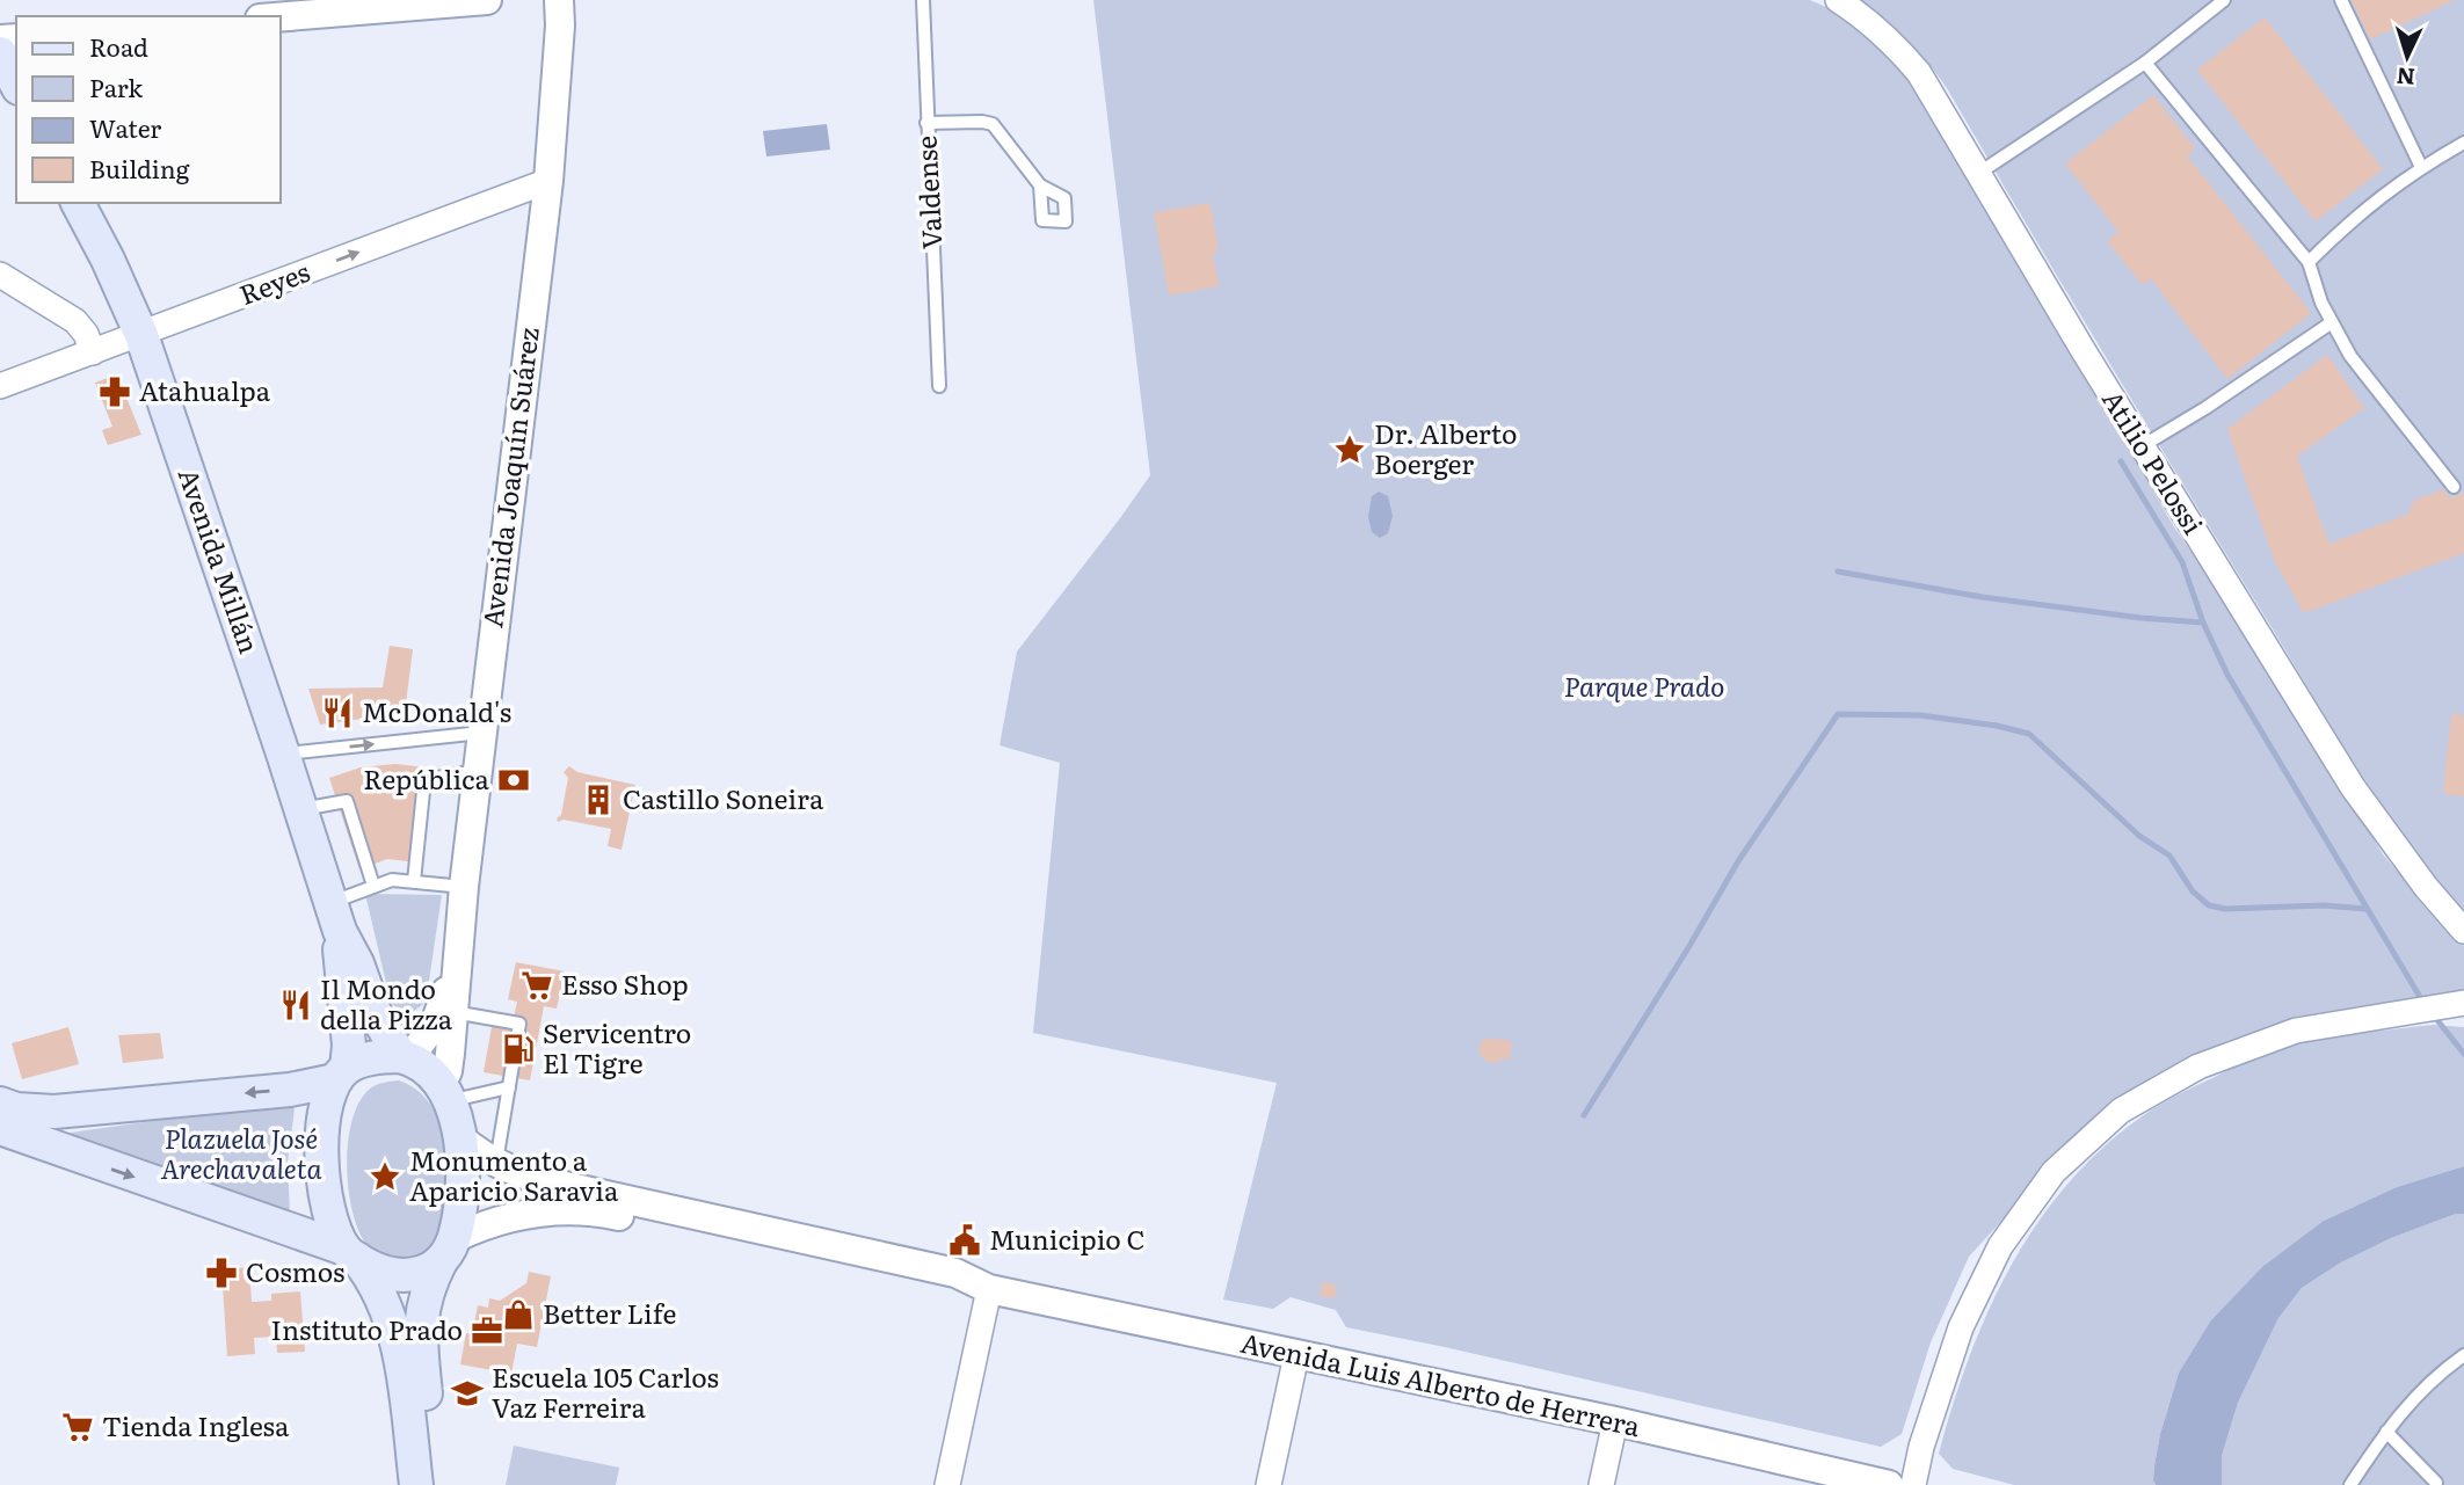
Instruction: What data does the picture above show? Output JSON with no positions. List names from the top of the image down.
{
  "streets": {
    "main road": ["Avenida Millán"],
    "street": [
      "Reyes",
      "Atilio Pelossi",
      "Avenida Joaquín Suárez",
      "Avenida Luis Alberto de Herrera"
    ],
    "lane": ["Valdense"]
  },
  "crossings": [
    ["Reyes", "Avenida Joaquín Suárez"],
    ["Reyes", "Avenida Millán"],
    ["Avenida Joaquín Suárez", "Avenida Millán"],
    ["Avenida Joaquín Suárez", "Avenida Luis Alberto de Herrera"],
    ["Avenida Millán", "Avenida Luis Alberto de Herrera"]
  ],
  "one_way": ["Reyes"],
  "parks": ["Parque Prado", "Plazuela José Arechavaleta"],
  "places": {
    "pharmacy": ["Atahualpa", "Cosmos"],
    "place": ["Dr. Alberto Boerger", "Monumento a Aparicio Saravia"],
    "restaurant": ["McDonald's", "Il Mondo della Pizza"],
    "bank": ["República"],
    "building": ["Castillo Soneira"],
    "supermarket": ["Esso Shop", "Tienda Inglesa"],
    "fuel station": ["Servicentro El Tigre"],
    "public building": ["Municipio C"],
    "shop": ["Better Life"],
    "office": ["Instituto Prado"],
    "school or university": ["Escuela 105 Carlos Vaz Ferreira"]
  },
  "legend": [
    "Road",
    "Park",
    "Water",
    "Building"
  ],
  "north": "bottom"
}
